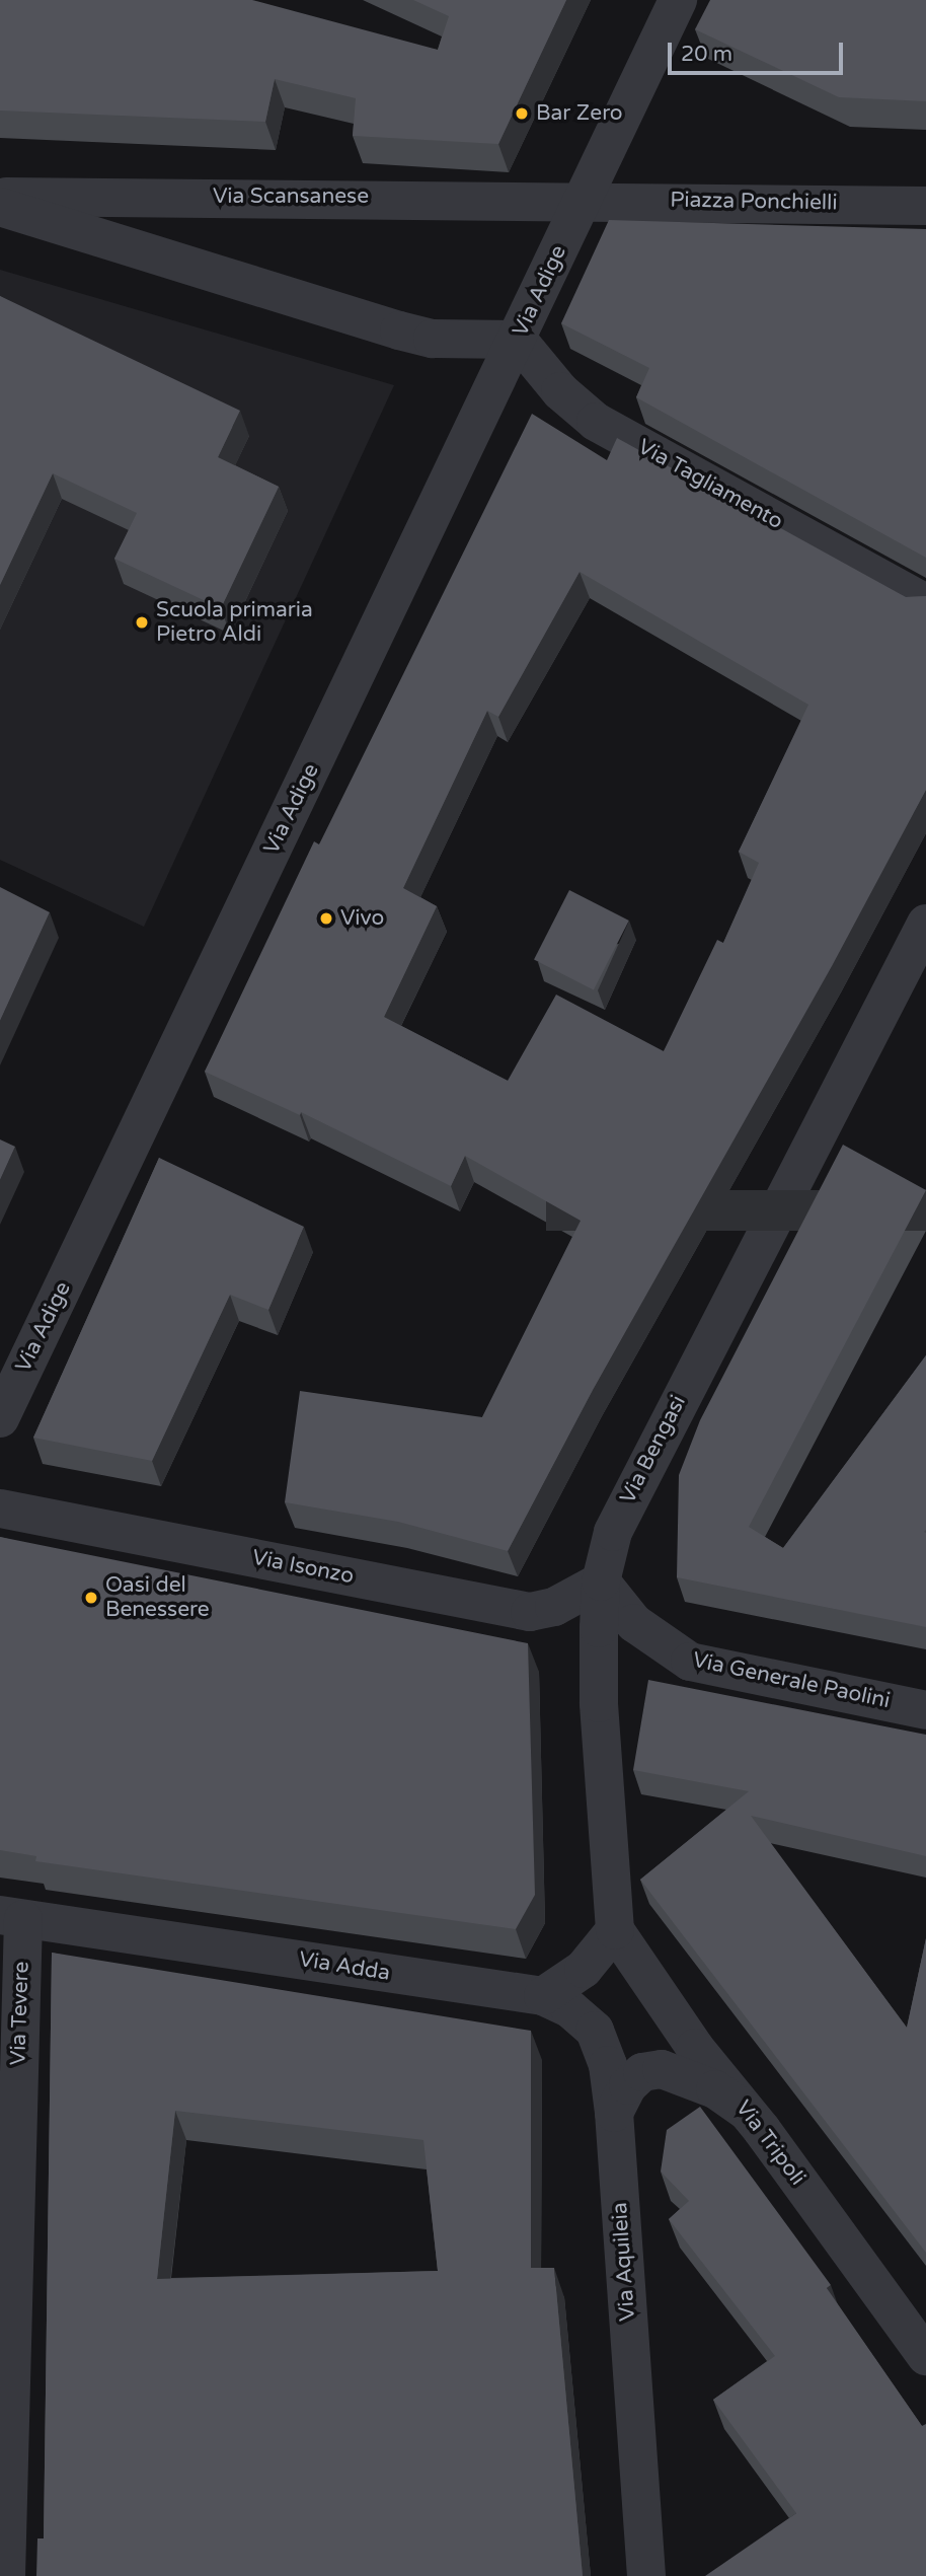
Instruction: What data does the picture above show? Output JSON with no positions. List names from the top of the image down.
{
  "streets": {
    "street": [
      "Via Scansanese",
      "Piazza Ponchielli",
      "Via Adige",
      "Via Tagliamento",
      "Via Bengasi",
      "Via Isonzo",
      "Via Generale Paolini",
      "Via Adda",
      "Via Tevere",
      "Via Tripoli",
      "Via Aquileia"
    ]
  },
  "crossings": [
    ["Via Scansanese", "Piazza Ponchielli"],
    ["Via Scansanese", "Via Adige"],
    ["Piazza Ponchielli", "Via Adige"],
    ["Via Adige", "Via Tagliamento"],
    ["Via Bengasi", "Via Isonzo"],
    ["Via Bengasi", "Via Generale Paolini"],
    ["Via Bengasi", "Via Tripoli"],
    ["Via Isonzo", "Via Generale Paolini"],
    ["Via Adda", "Via Tevere"],
    ["Via Adda", "Via Aquileia"]
  ],
  "places": [
    "Bar Zero",
    "Scuola primaria Pietro Aldi",
    "Vivo",
    "Oasi del Benessere"
  ],
  "scale_bar": "20 m"
}
